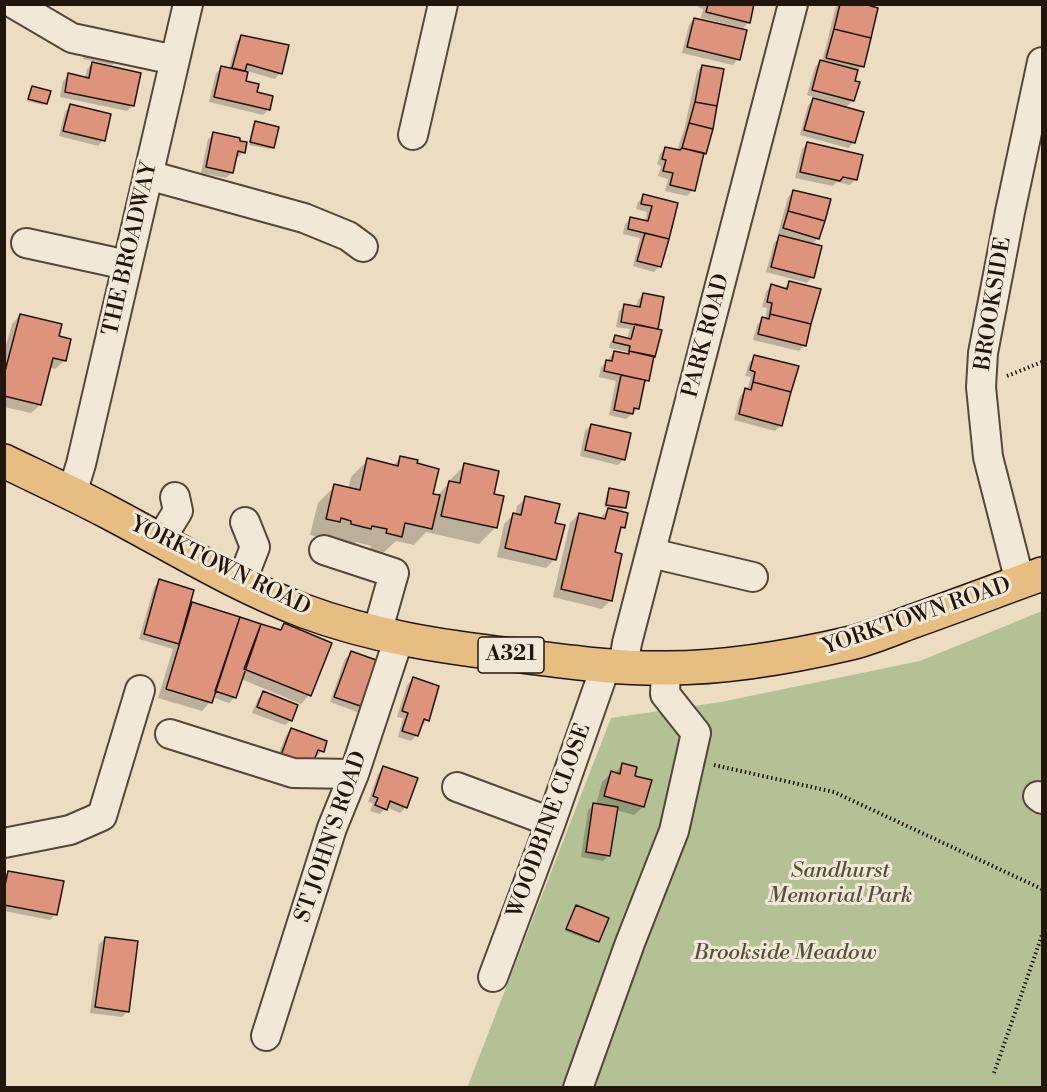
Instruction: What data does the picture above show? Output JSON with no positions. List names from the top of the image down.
{
  "streets": {
    "main road": ["YORKTOWN ROAD", "A321"],
    "street": [
      "THE BROADWAY",
      "BROOKSIDE",
      "PARK ROAD",
      "WOODBINE CLOSE",
      "ST JOHN'S ROAD"
    ]
  },
  "crossings": [
    ["THE BROADWAY", "YORKTOWN ROAD"],
    ["BROOKSIDE", "YORKTOWN ROAD"],
    ["PARK ROAD", "YORKTOWN ROAD"],
    ["PARK ROAD", "WOODBINE CLOSE"],
    ["YORKTOWN ROAD", "WOODBINE CLOSE"],
    ["YORKTOWN ROAD", "ST JOHN'S ROAD"]
  ],
  "parks": ["Sandhurst Memorial Park", "Brookside Meadow"]
}
